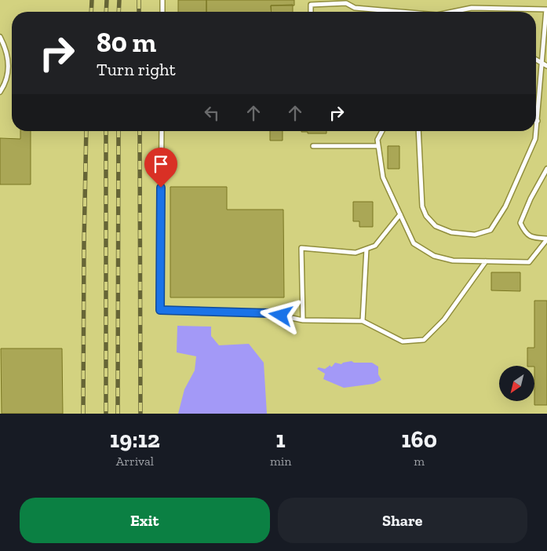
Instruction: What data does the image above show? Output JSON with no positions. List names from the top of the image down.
{
  "north": "bottom left",
  "page": {
    "turn": ["80 m", "Turn right"],
    "eta": [
      "19:12",
      "Arrival",
      "1",
      "min",
      "160",
      "m"
    ],
    "buttons": ["Exit", "Share"]
  }
}
